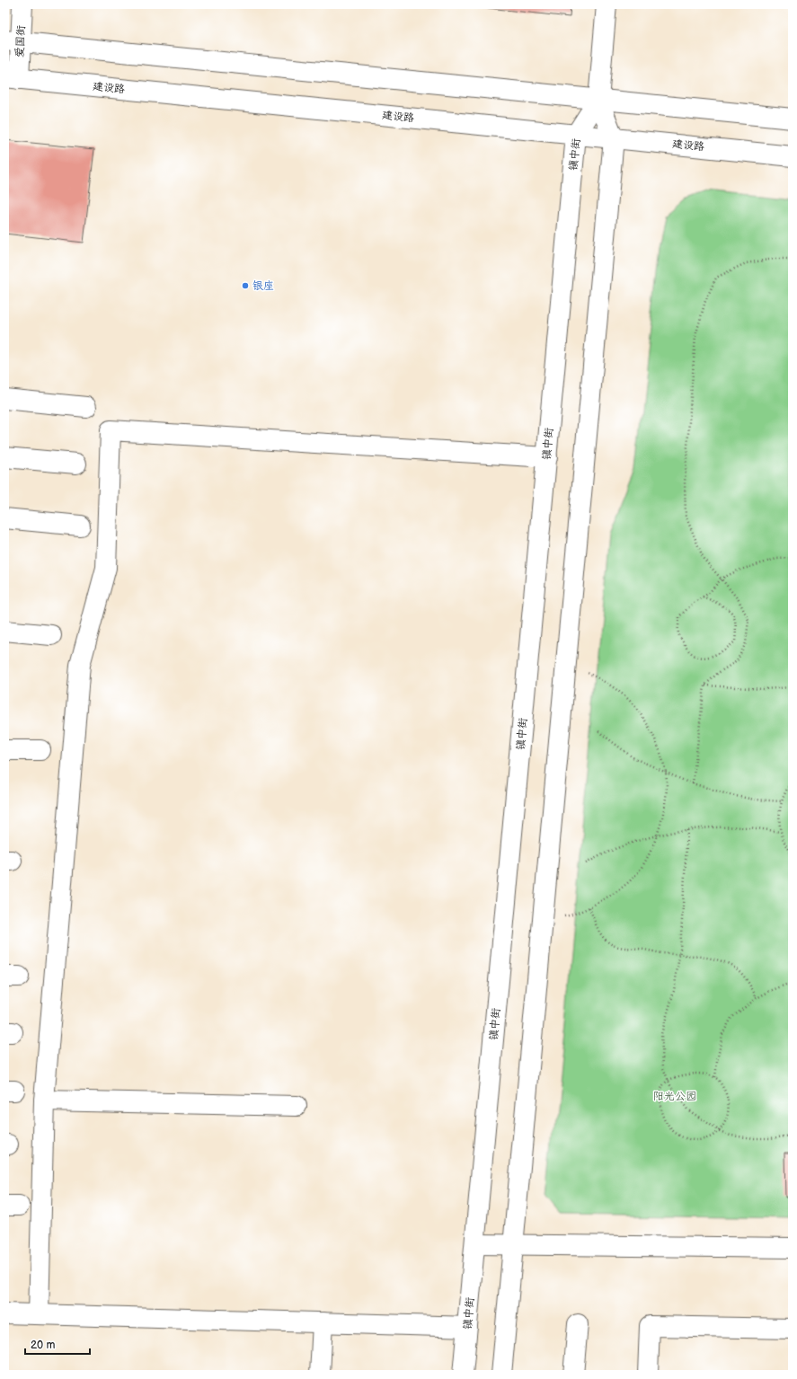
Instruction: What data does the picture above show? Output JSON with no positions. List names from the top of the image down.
{
  "streets": {
    "main road": ["爱国街", "建设路", "镇中街"]
  },
  "crossings": [
    ["爱国街", "建设路"],
    ["建设路", "镇中街"]
  ],
  "parks": ["阳光公园"],
  "places": ["银座"],
  "scale_bar": "20 m"
}
